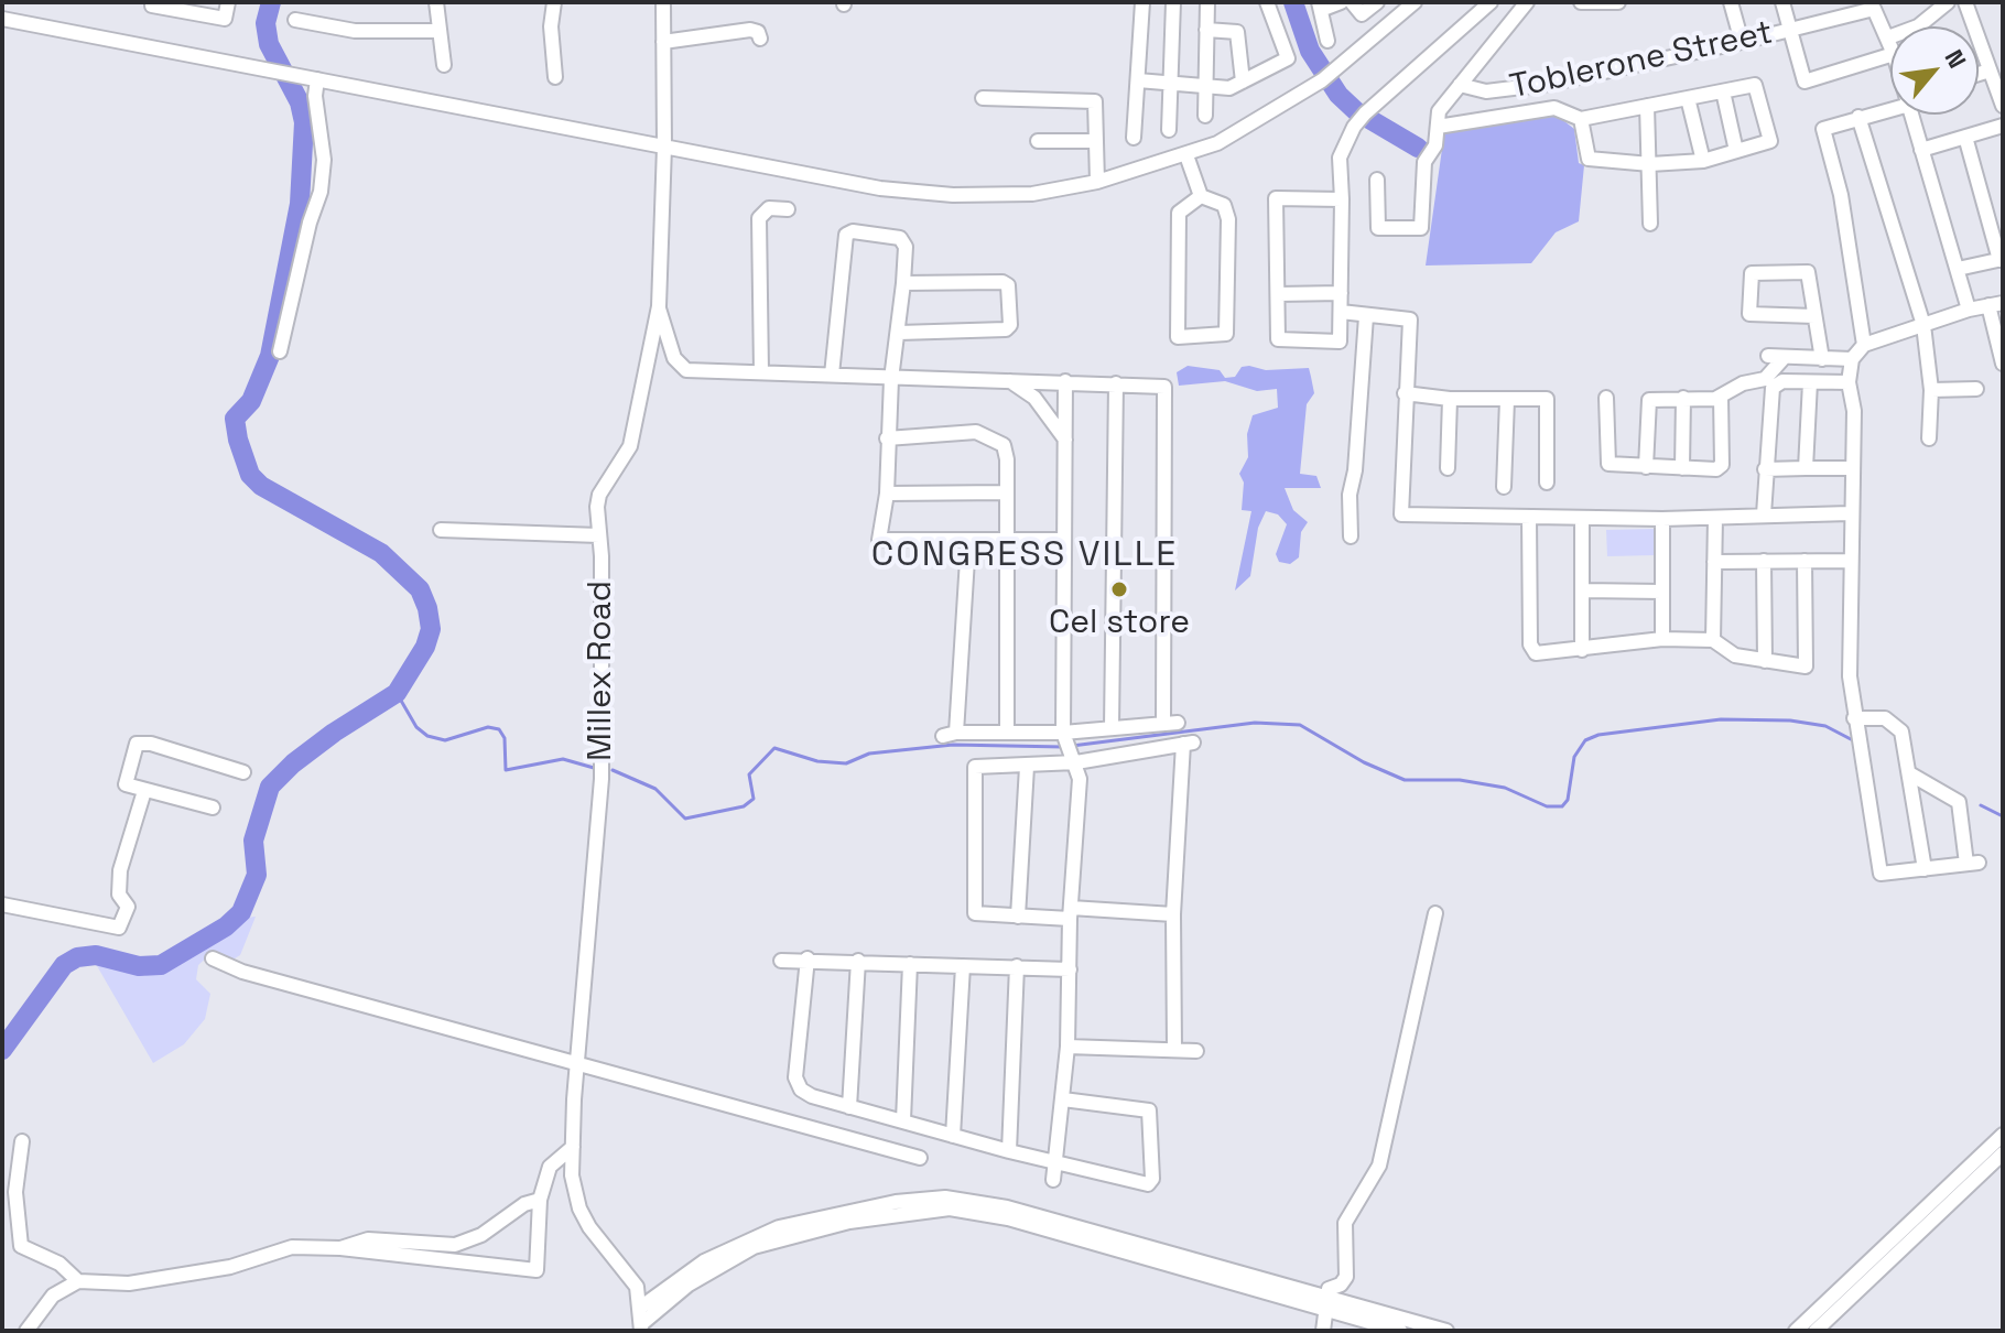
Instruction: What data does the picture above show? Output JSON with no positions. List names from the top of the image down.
{
  "streets": {
    "street": ["Toblerone Street", "Millex Road"]
  },
  "districts": ["CONGRESS VILLE"],
  "places": ["Cel store"],
  "north": "top right"
}
